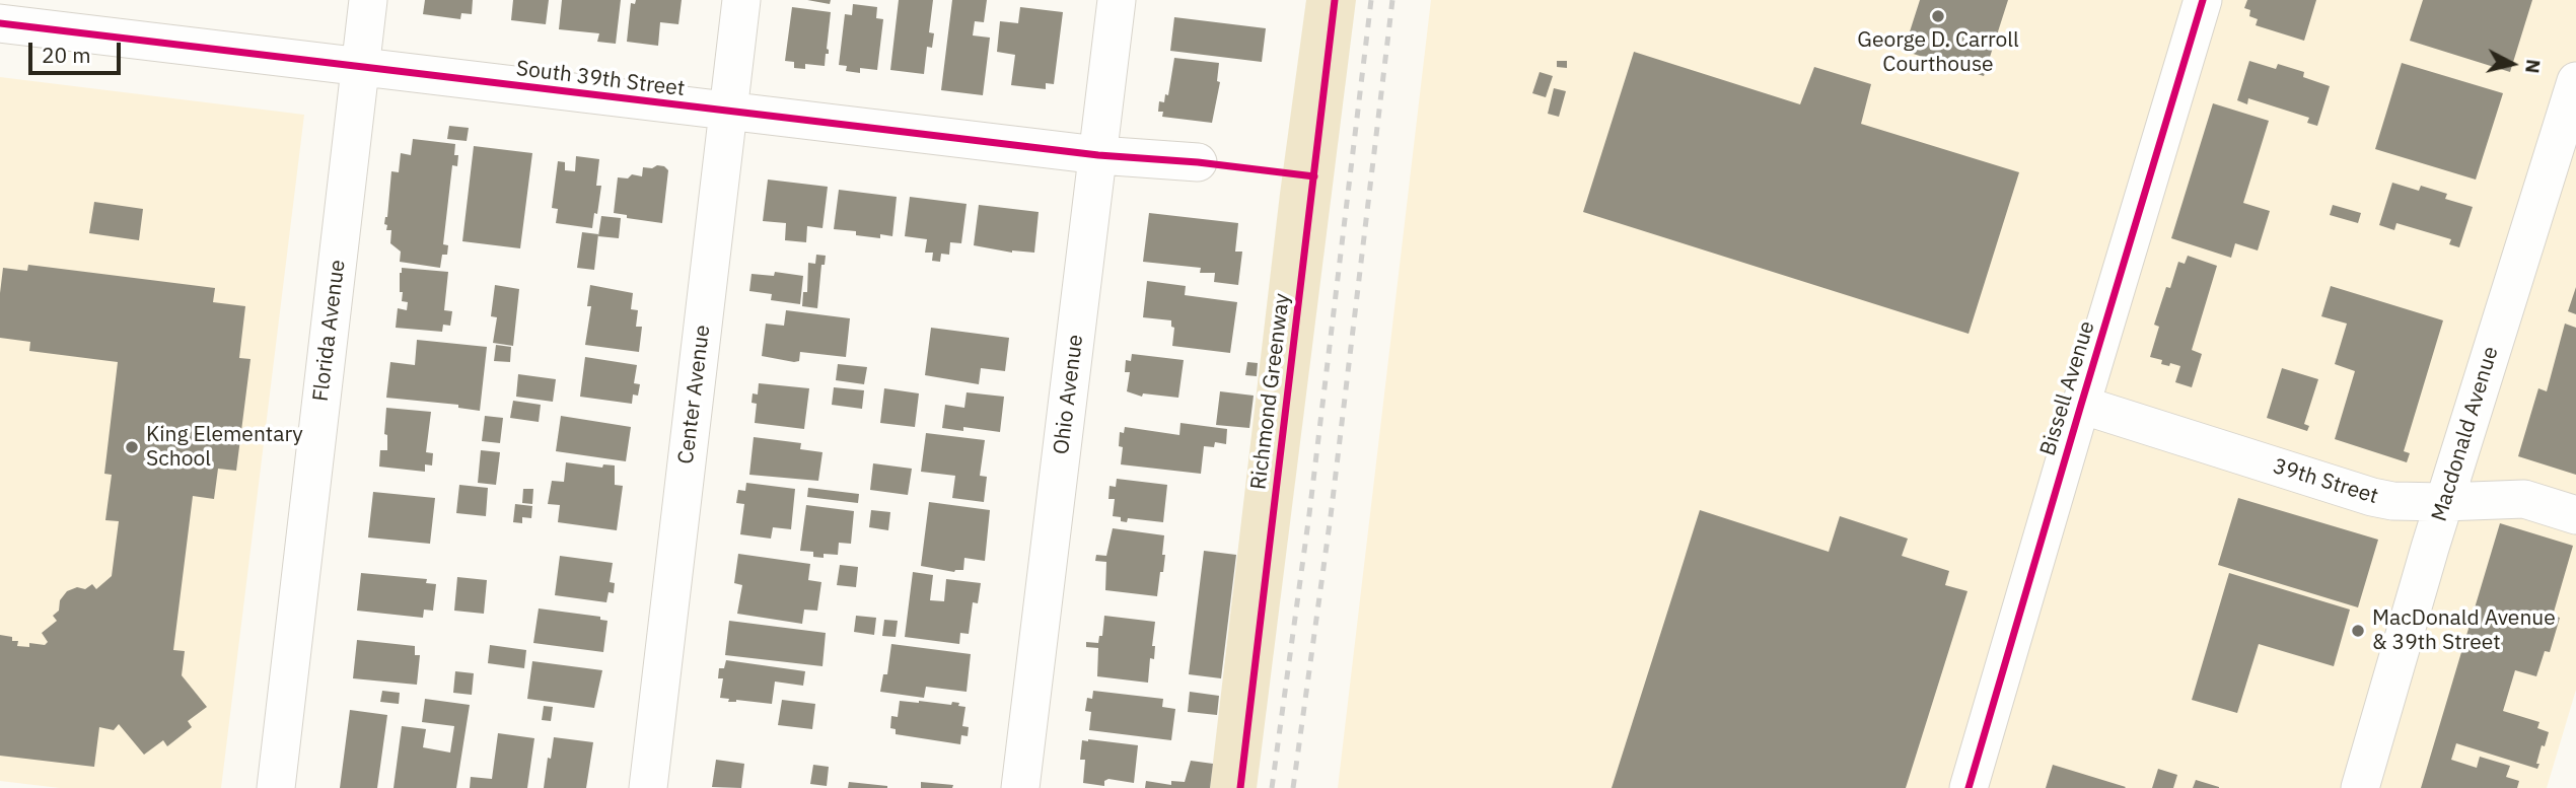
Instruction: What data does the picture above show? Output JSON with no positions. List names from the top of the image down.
{
  "streets": {
    "street": [
      "South 39th Street",
      "Florida Avenue",
      "Bissell Avenue",
      "Center Avenue",
      "Ohio Avenue",
      "Macdonald Avenue",
      "39th Street"
    ],
    "cycle path": ["Richmond Greenway"]
  },
  "crossings": [
    ["South 39th Street", "Florida Avenue"],
    ["South 39th Street", "Center Avenue"],
    ["South 39th Street", "Ohio Avenue"],
    ["Bissell Avenue", "39th Street"],
    ["Macdonald Avenue", "39th Street"]
  ],
  "places": ["George D. Carroll Courthouse", "King Elementary School", "MacDonald Avenue & 39th Street"],
  "scale_bar": "20 m",
  "north": "right"
}
